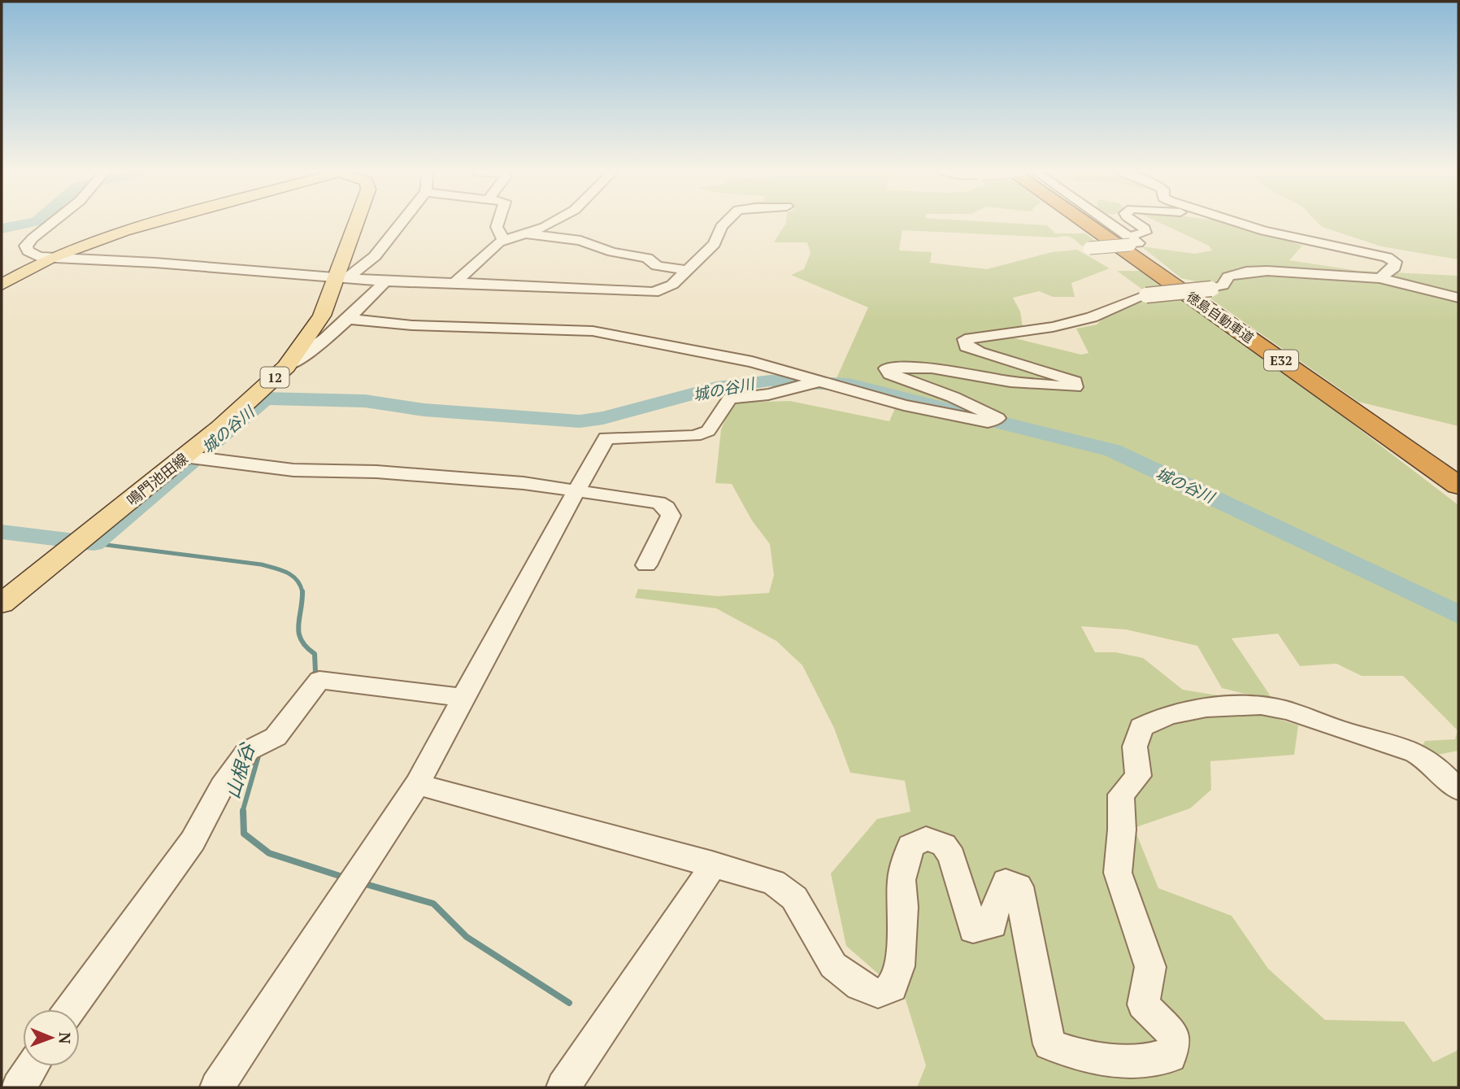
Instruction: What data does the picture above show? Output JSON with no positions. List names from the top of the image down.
{
  "streets": {
    "highway": ["徳島自動車道", "E32"],
    "main road": ["12", "鳴門池田線"]
  },
  "water": ["城の谷川", "山根谷"],
  "north": "right"
}
